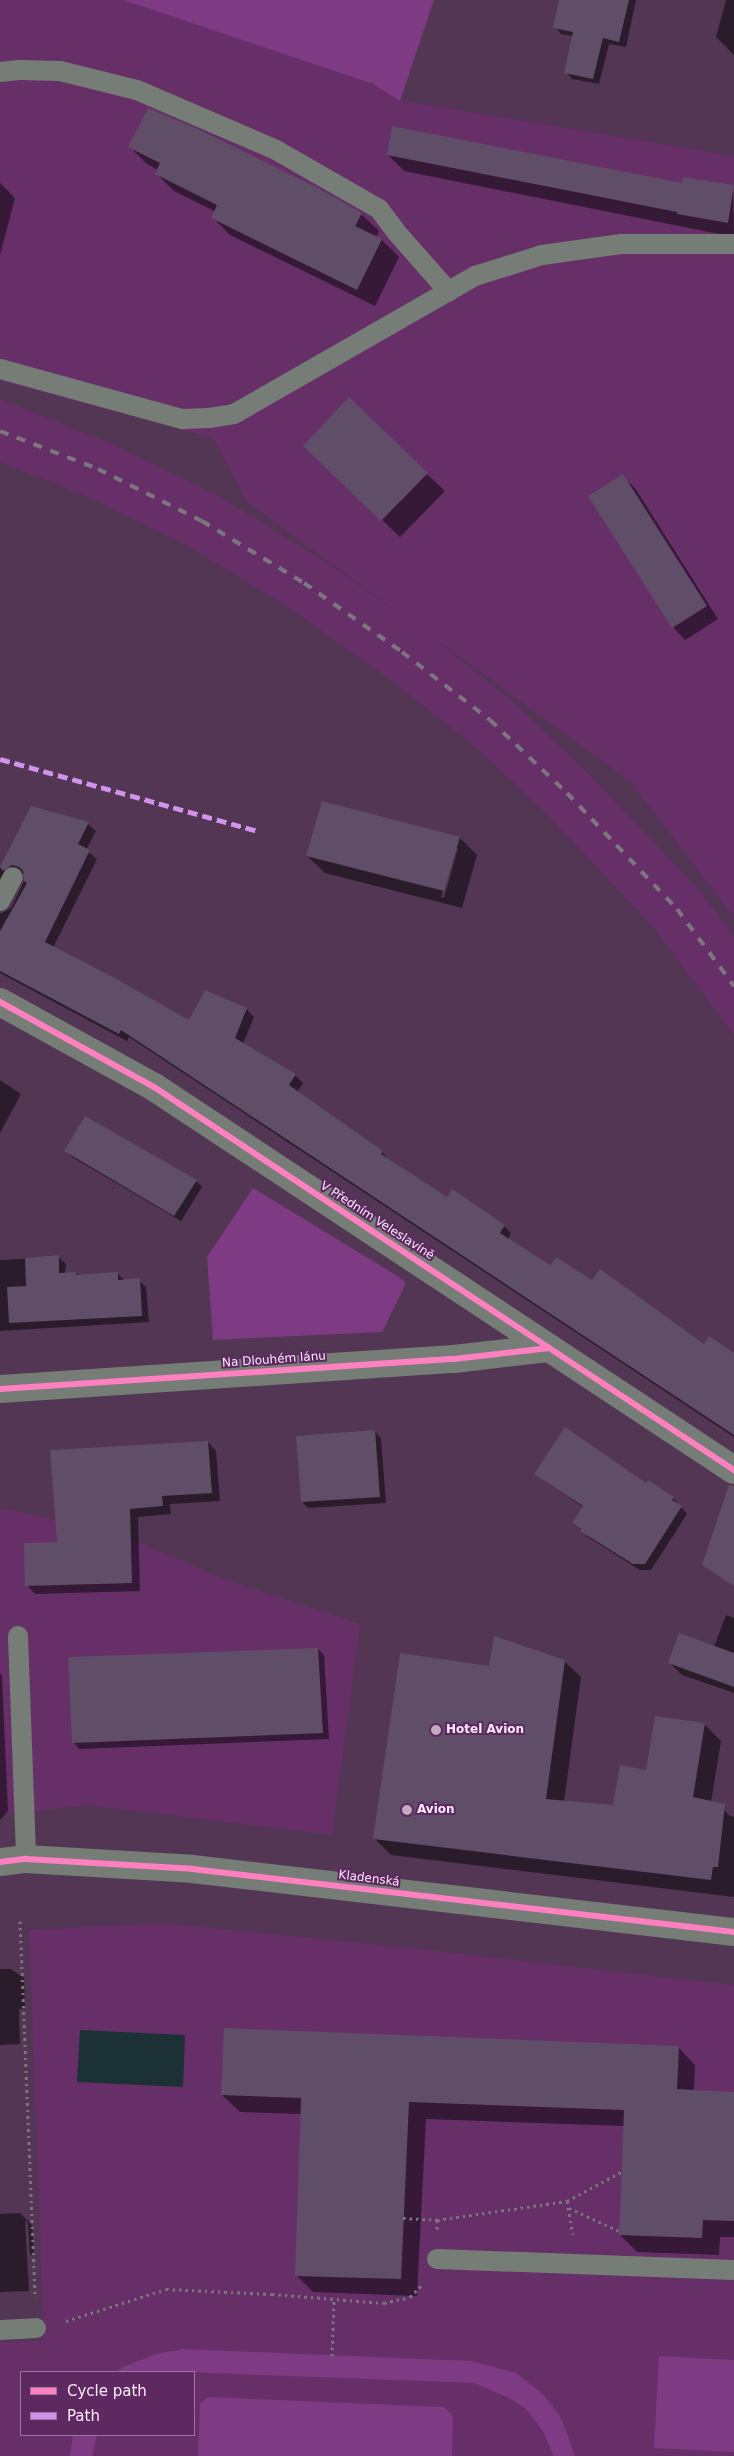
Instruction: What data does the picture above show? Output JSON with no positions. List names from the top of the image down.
{
  "streets": {
    "street": ["V Předním Veleslavíně", "Na Dlouhém lánu", "Kladenská"]
  },
  "crossings": [
    ["V Předním Veleslavíně", "Na Dlouhém lánu"]
  ],
  "places": ["Hotel Avion", "Avion"],
  "legend": ["Cycle path", "Path"]
}
